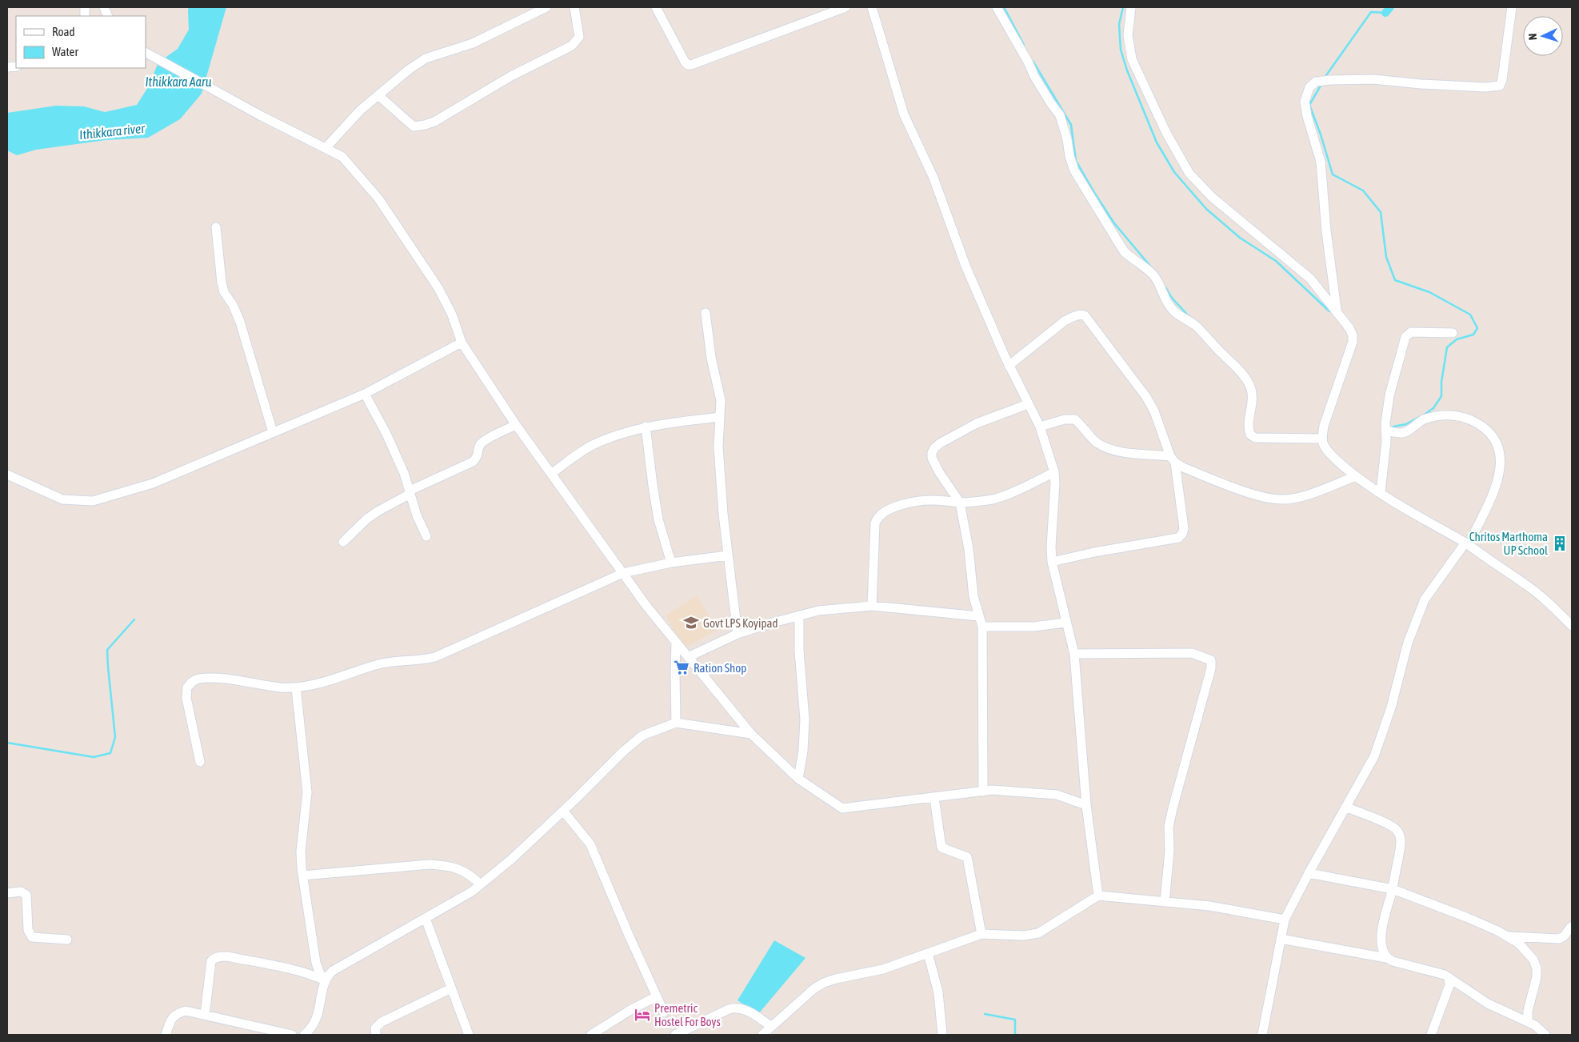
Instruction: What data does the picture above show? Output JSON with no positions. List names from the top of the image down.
{
  "water": ["Ithikkara Aaru", "Ithikkara river"],
  "places": {
    "building": ["Chritos Marthoma UP School"],
    "school or university": ["Govt LPS Koyipad"],
    "supermarket": ["Ration Shop"],
    "hotel": ["Premetric Hostel For Boys"]
  },
  "legend": ["Road", "Water"],
  "north": "left"
}
